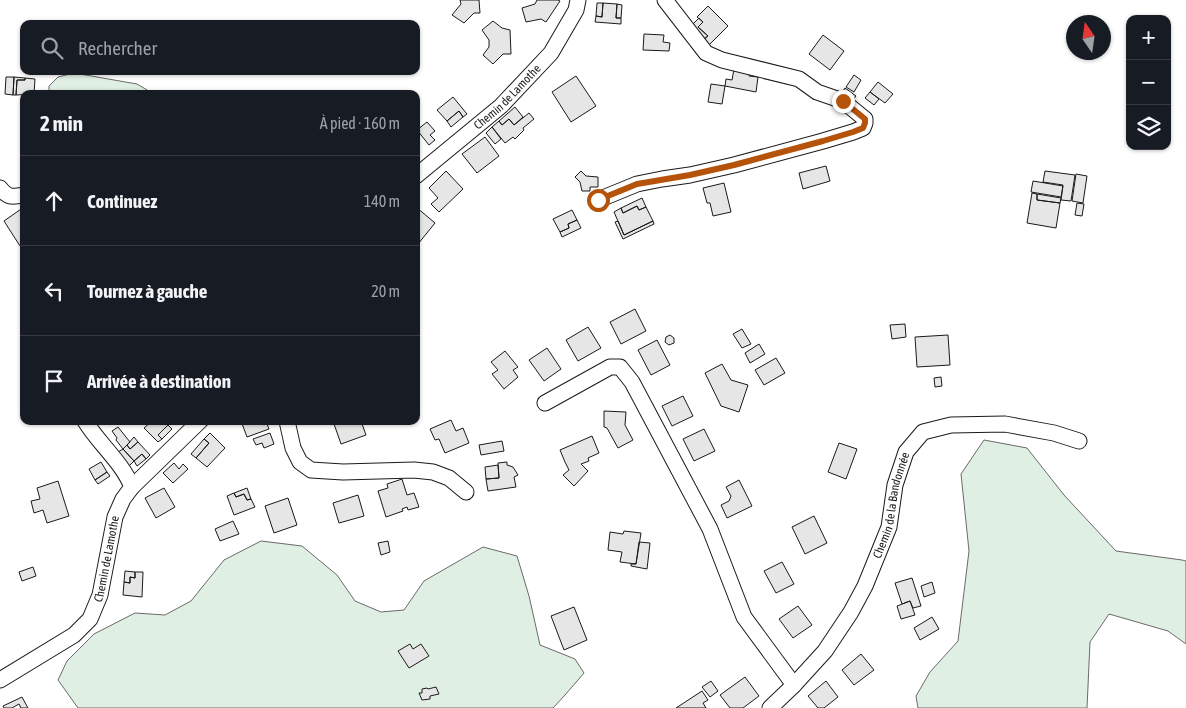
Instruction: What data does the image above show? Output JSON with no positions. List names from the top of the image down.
{
  "streets": {
    "street": ["Chemin de Lamothe", "Chemin de la Bandonnée"]
  },
  "north": "top",
  "page": {
    "map_buttons": ["+", "−"],
    "search": "Rechercher",
    "heading": ["2 min", "À pied · 160 m"],
    "list": [
      ["Continuez", "140 m"],
      ["Tournez à gauche", "20 m"],
      "Arrivée à destination"
    ]
  }
}
